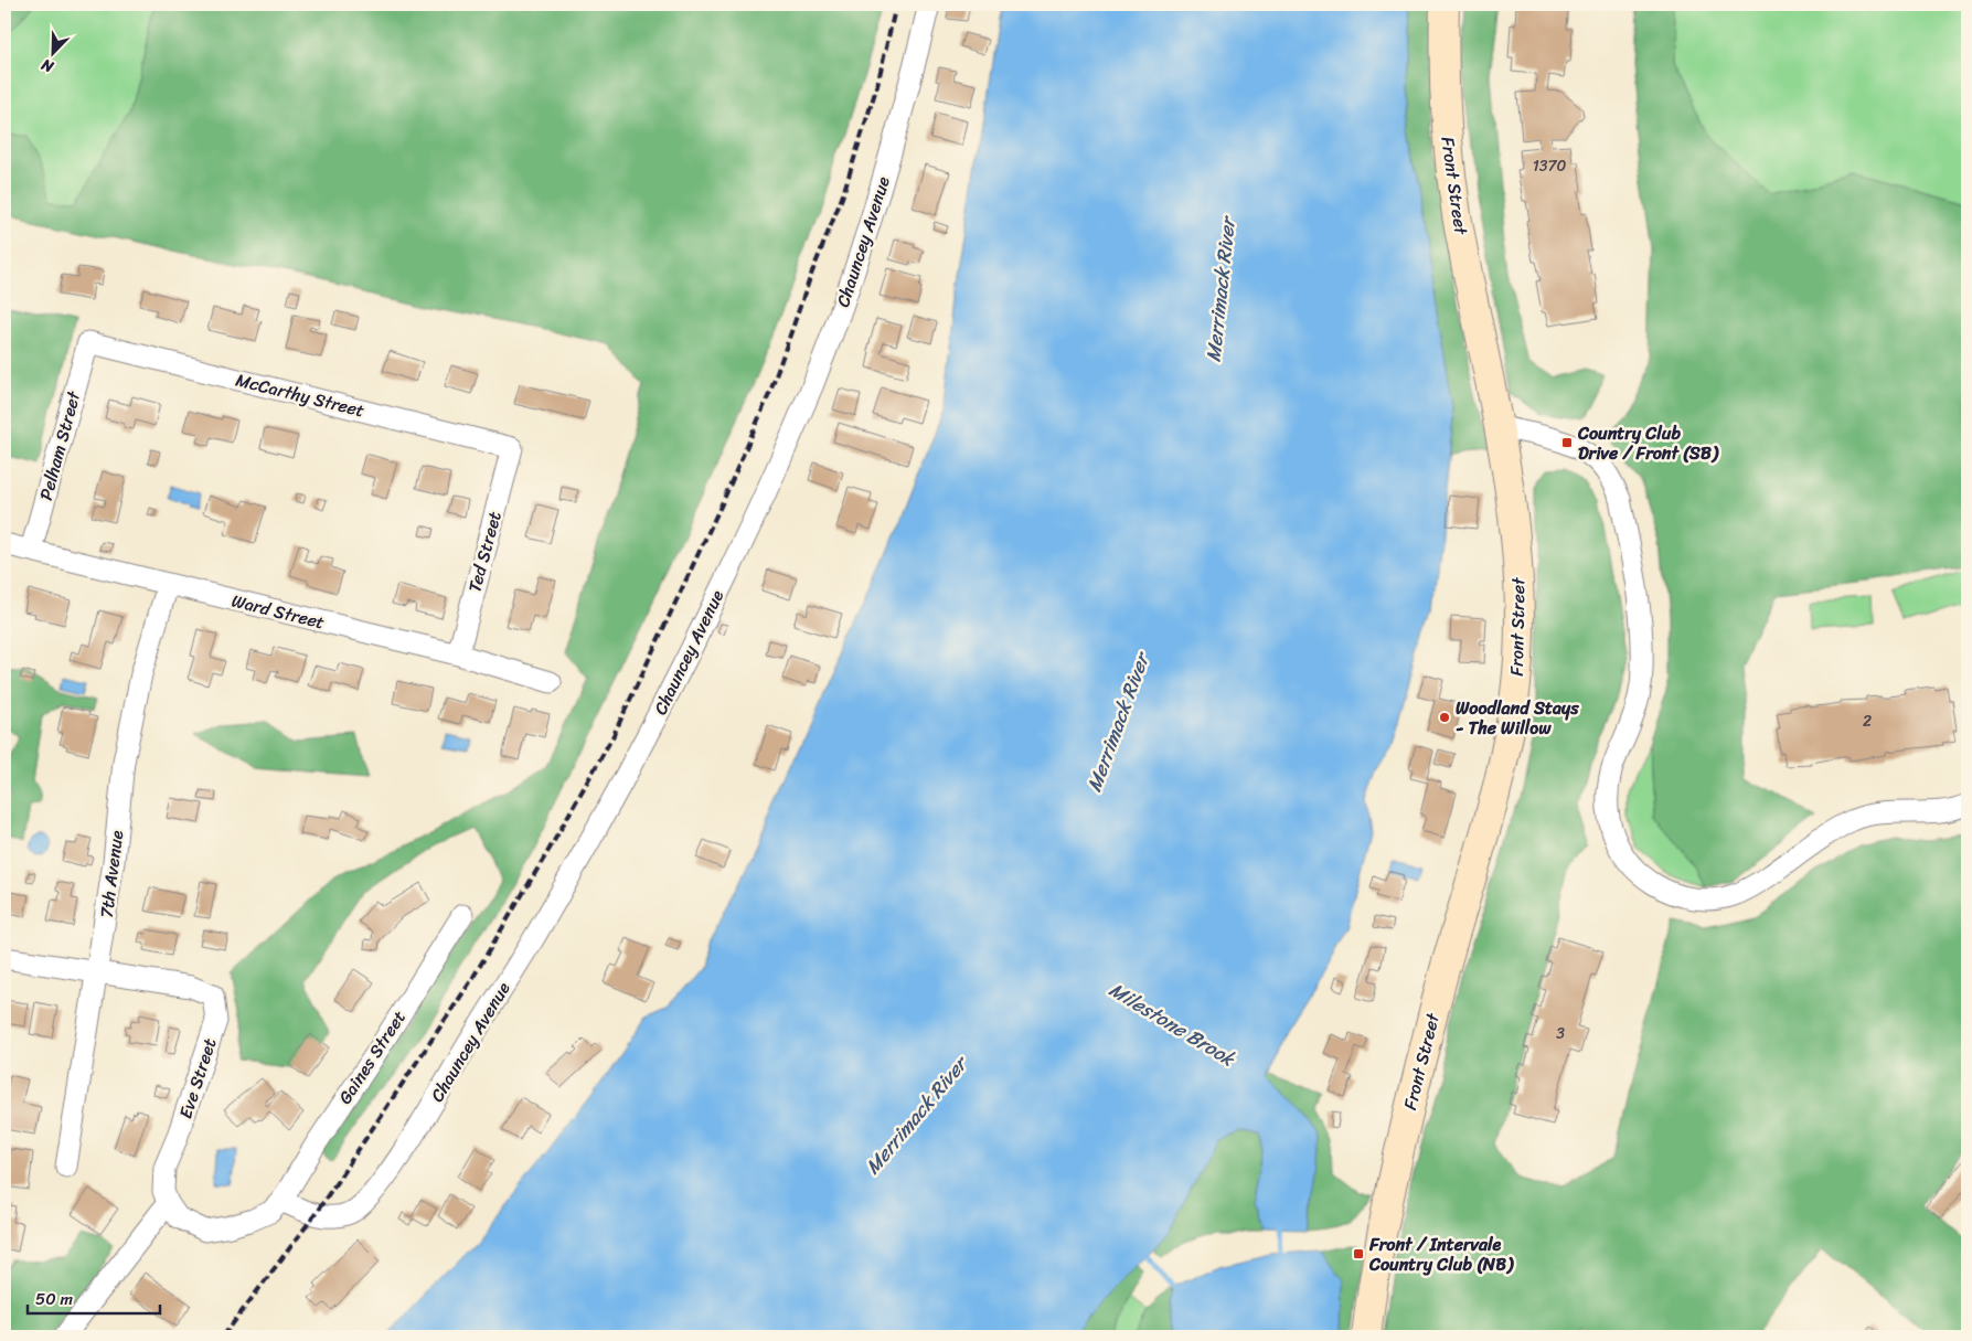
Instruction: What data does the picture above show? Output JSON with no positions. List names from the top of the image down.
{
  "streets": {
    "main road": ["Front Street"],
    "street": [
      "Chauncey Avenue",
      "McCarthy Street",
      "Pelham Street",
      "Ted Street",
      "Ward Street",
      "7th Avenue",
      "Gaines Street",
      "Eve Street"
    ]
  },
  "crossings": [
    ["Chauncey Avenue", "Gaines Street"],
    ["McCarthy Street", "Pelham Street"],
    ["McCarthy Street", "Ted Street"],
    ["Pelham Street", "Ward Street"],
    ["Ted Street", "Ward Street"],
    ["Ward Street", "7th Avenue"],
    ["7th Avenue", "Eve Street"]
  ],
  "water": ["Merrimack River", "Milestone Brook"],
  "places": {
    "transit": ["Country Club Drive / Front (SB)", "Front / Intervale Country Club (NB)"],
    "other": ["Woodland Stays - The Willow"]
  },
  "house_numbers": ["1370", "2", "3"],
  "scale_bar": "50 m",
  "north": "bottom left"
}
